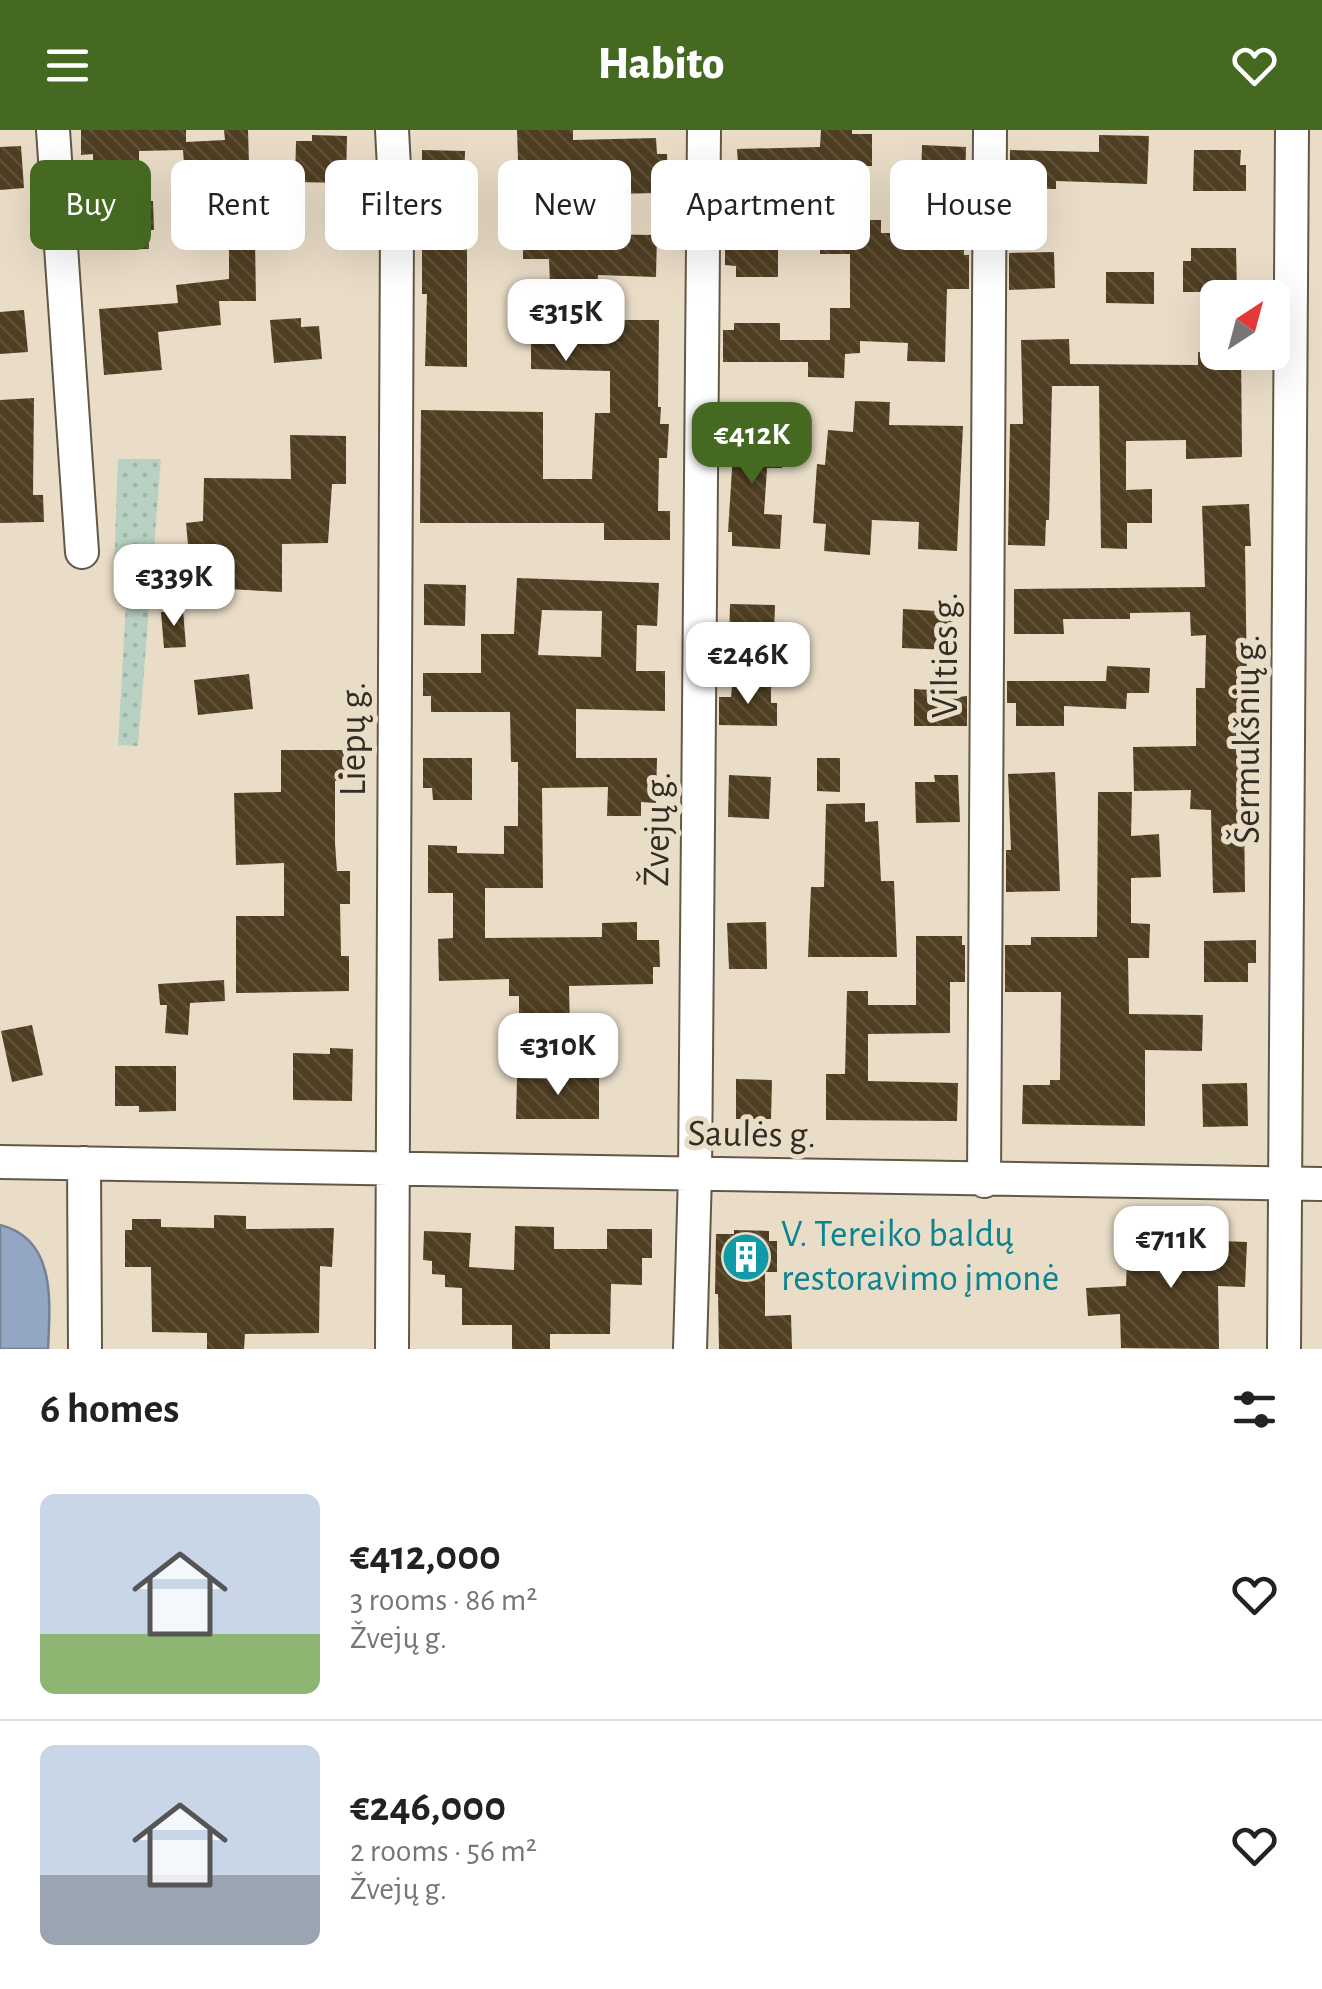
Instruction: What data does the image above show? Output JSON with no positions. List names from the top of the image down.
{
  "streets": {
    "street": [
      "Vilties g.",
      "Liepų g.",
      "Šermukšnių g.",
      "Žvejų g.",
      "Saulės g."
    ]
  },
  "crossings": [
    ["Vilties g.", "Saulės g."],
    ["Liepų g.", "Saulės g."],
    ["Šermukšnių g.", "Saulės g."],
    ["Žvejų g.", "Saulės g."]
  ],
  "places": {
    "building": ["V. Tereiko baldų restoravimo įmonė"]
  },
  "north": "top right",
  "page": {
    "header": "Habito",
    "chip": [
      "Buy",
      "Rent",
      "Filters",
      "New",
      "Apartment",
      "House"
    ],
    "price": [
      "€315K",
      "€412K",
      "€339K",
      "€246K",
      "€310K",
      "€711K"
    ],
    "heading": "6 homes",
    "list": [
      {
        "name": "€412,000",
        "note": "3 rooms · 86 m² · Žvejų g."
      },
      {
        "name": "€246,000",
        "note": "2 rooms · 56 m² · Žvejų g."
      }
    ]
  }
}
